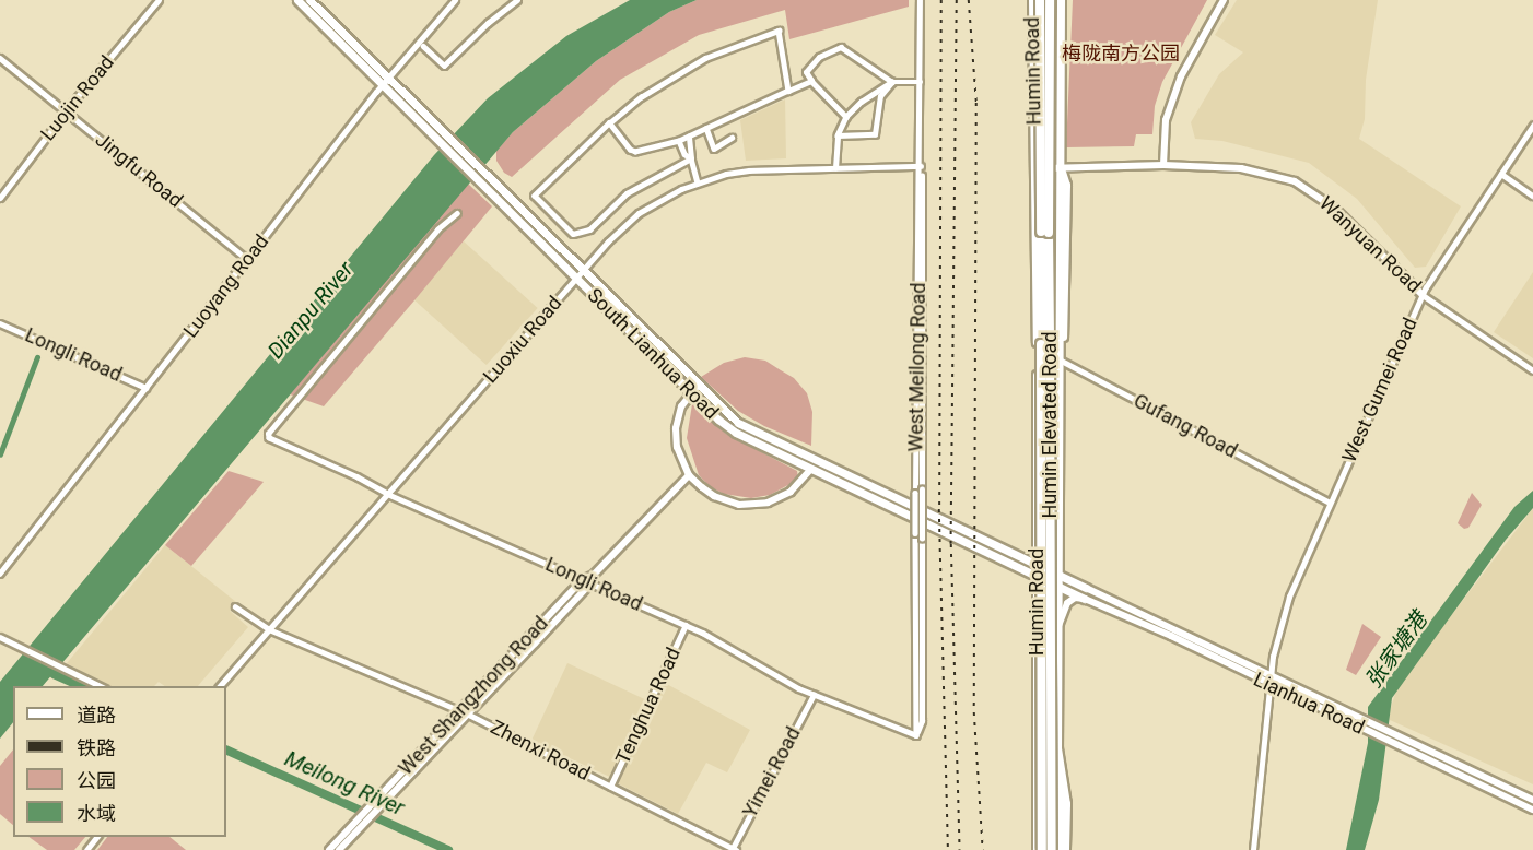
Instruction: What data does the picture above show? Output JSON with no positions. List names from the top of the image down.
{
  "streets": {
    "highway": ["Humin Elevated Road"],
    "main road": [
      "Humin Road",
      "Wanyuan Road",
      "South Lianhua Road",
      "West Shangzhong Road",
      "Lianhua Road"
    ],
    "street": [
      "Luojin Road",
      "Jingfu Road",
      "Luoyang Road",
      "Luoxiu Road",
      "Longli Road",
      "West Meilong Road",
      "West Gumei Road",
      "Gufang Road",
      "Tenghua Road",
      "Zhenxi Road",
      "Yimei Road"
    ]
  },
  "crossings": [
    ["Humin Road", "Wanyuan Road"],
    ["Humin Road", "South Lianhua Road"],
    ["Humin Road", "Gufang Road"],
    ["Luojin Road", "Jingfu Road"],
    ["Jingfu Road", "Luoyang Road"],
    ["Wanyuan Road", "West Gumei Road"],
    ["Luoyang Road", "South Lianhua Road"],
    ["Luoyang Road", "Longli Road"],
    ["Luoxiu Road", "South Lianhua Road"],
    ["Luoxiu Road", "Longli Road"],
    ["Luoxiu Road", "West Meilong Road"],
    ["Luoxiu Road", "Zhenxi Road"],
    ["South Lianhua Road", "Lianhua Road"],
    ["Longli Road", "West Meilong Road"],
    ["Longli Road", "West Shangzhong Road"],
    ["Longli Road", "Tenghua Road"],
    ["Longli Road", "Yimei Road"],
    ["West Gumei Road", "Gufang Road"],
    ["West Gumei Road", "Lianhua Road"],
    ["West Shangzhong Road", "Zhenxi Road"],
    ["Tenghua Road", "Zhenxi Road"],
    ["Zhenxi Road", "Yimei Road"]
  ],
  "water": ["Dianpu River", "张家塘港", "Meilong River"],
  "parks": ["梅陇南方公园"],
  "legend": [
    "道路",
    "铁路",
    "公园",
    "水域"
  ]
}
